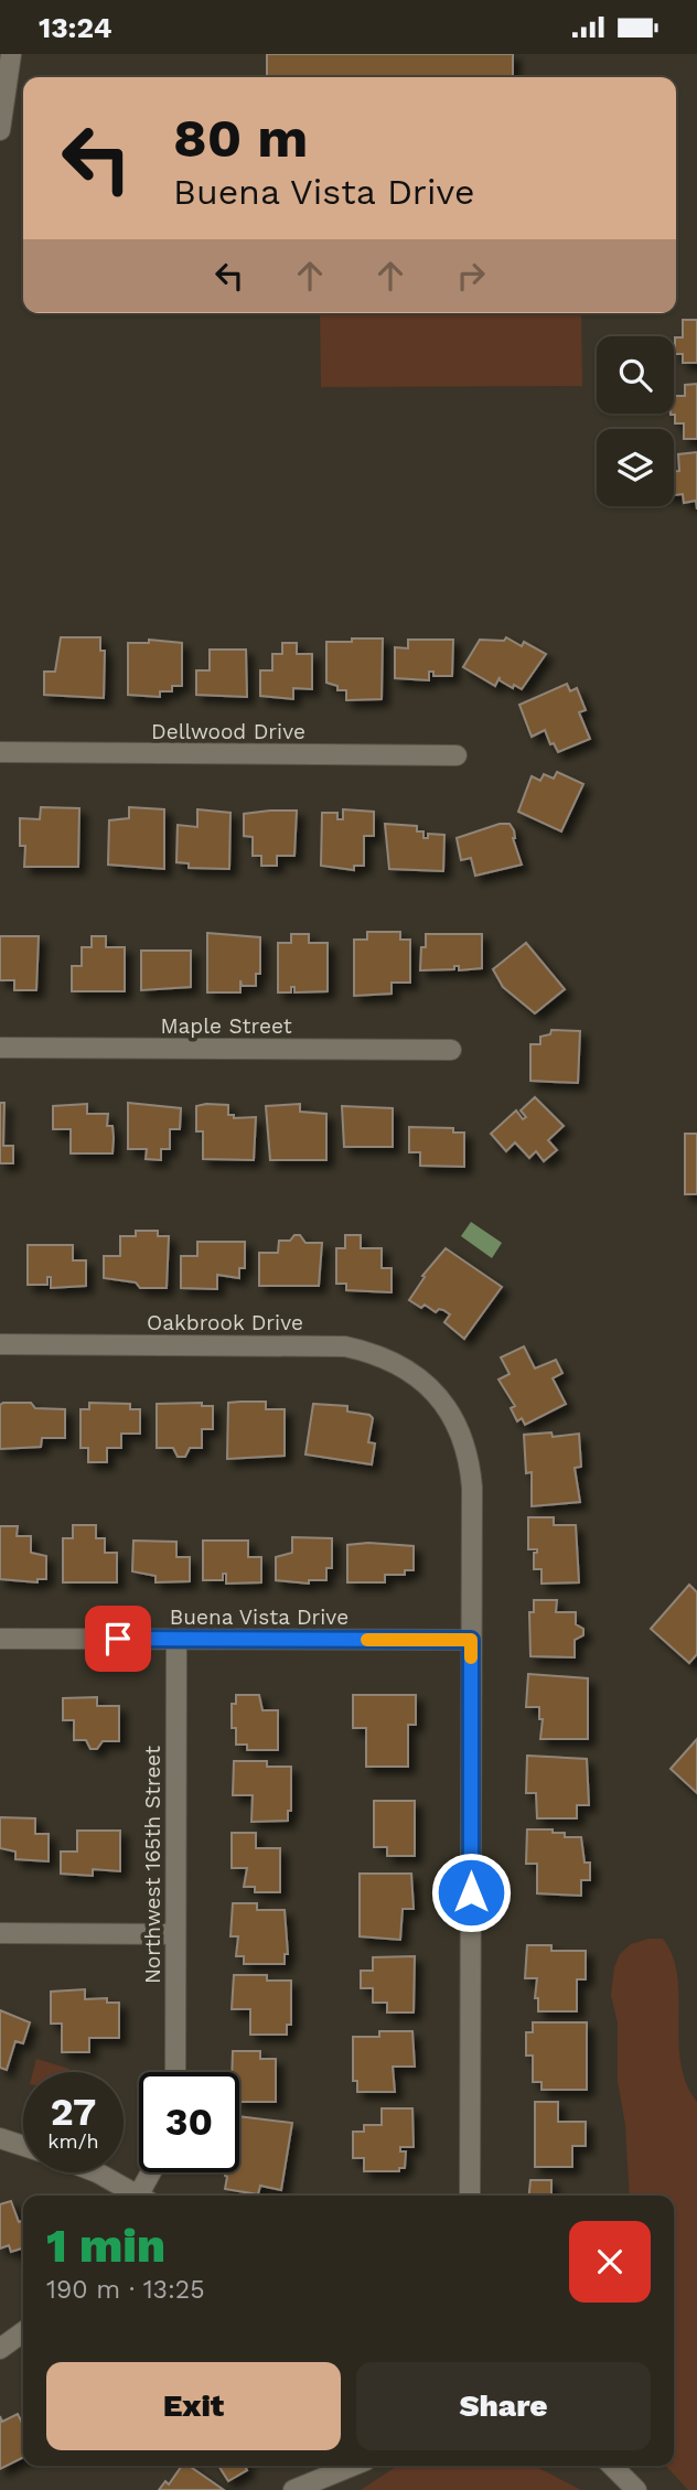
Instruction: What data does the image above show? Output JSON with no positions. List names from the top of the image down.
{
  "streets": {
    "street": [
      "Dellwood Drive",
      "Maple Street",
      "Oakbrook Drive",
      "Buena Vista Drive",
      "Northwest 165th Street"
    ]
  },
  "crossings": [
    ["Oakbrook Drive", "Buena Vista Drive"],
    ["Buena Vista Drive", "Northwest 165th Street"]
  ],
  "page": {
    "status": "13:24",
    "turn": ["80 m", "Buena Vista Drive"],
    "speed": "27 km/h",
    "limit": "30",
    "heading": ["1 min", "190 m · 13:25"],
    "buttons": ["Exit", "Share"]
  }
}
